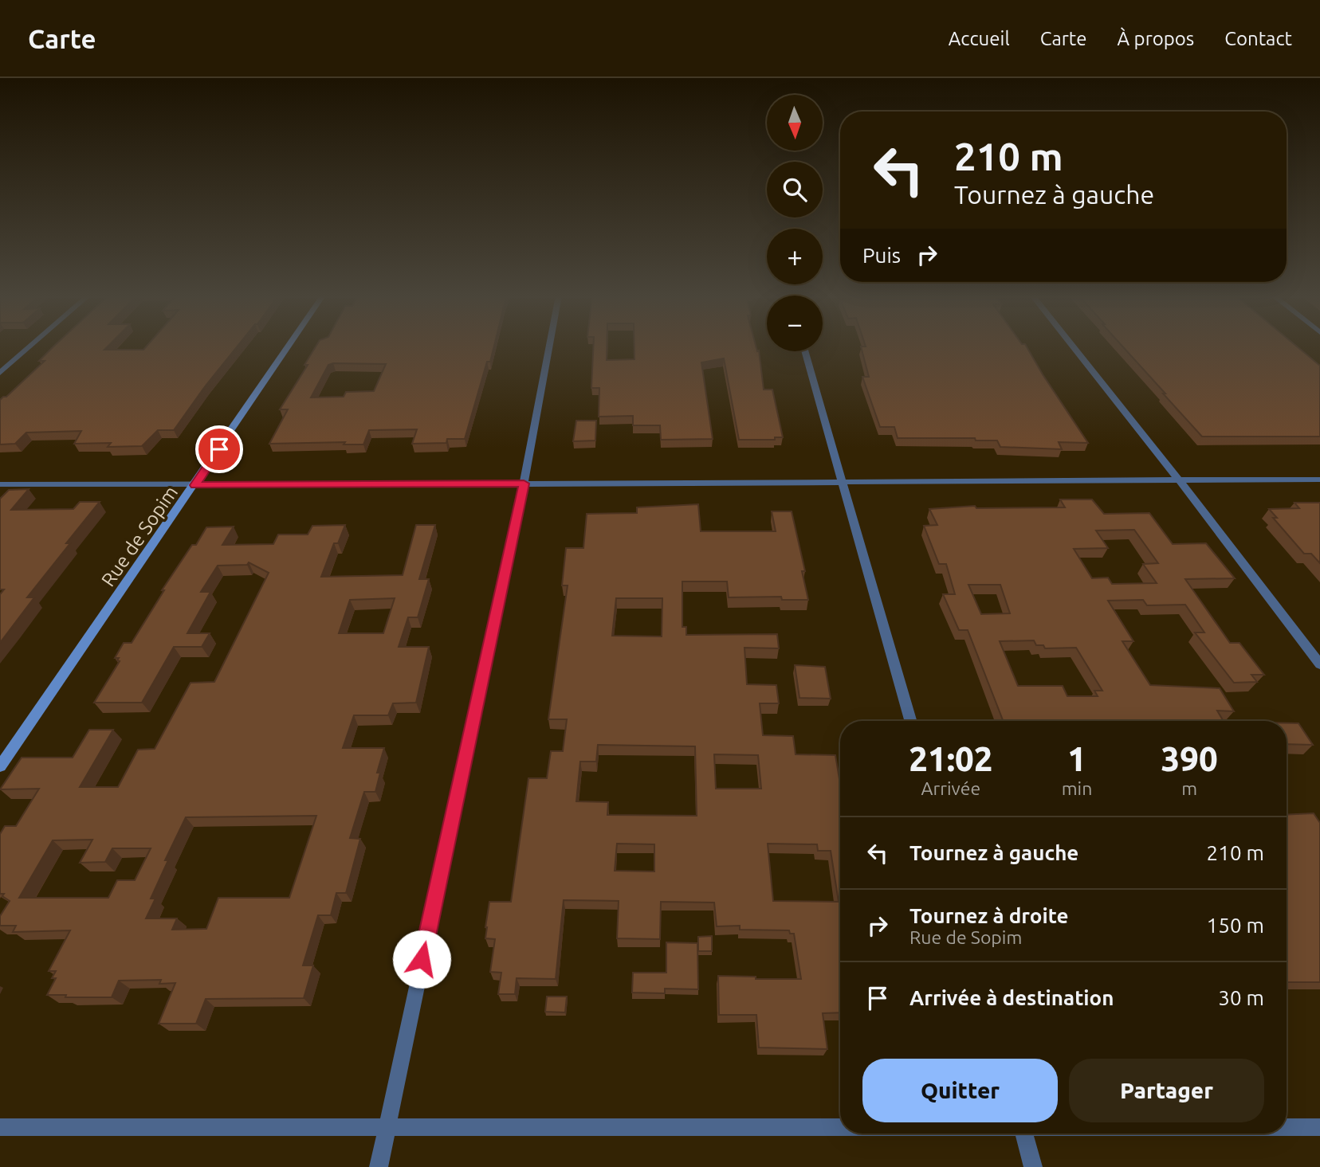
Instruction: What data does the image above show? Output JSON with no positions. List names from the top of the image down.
{
  "streets": {
    "street": ["Rue de Sopim"]
  },
  "north": "bottom",
  "page": {
    "header": "Carte",
    "nav": [
      "Accueil",
      "Carte",
      "À propos",
      "Contact"
    ],
    "map_buttons": ["+", "−"],
    "turn": ["210 m", "Tournez à gauche"],
    "then": "Puis",
    "eta": [
      "21:02",
      "Arrivée",
      "1",
      "min",
      "390",
      "m"
    ],
    "list": [
      {
        "name": "Tournez à gauche",
        "value": "210 m"
      },
      {
        "name": "Tournez à droite",
        "note": "Rue de Sopim",
        "value": "150 m"
      },
      {
        "name": "Arrivée à destination",
        "value": "30 m"
      }
    ],
    "buttons": ["Quitter", "Partager"]
  }
}
